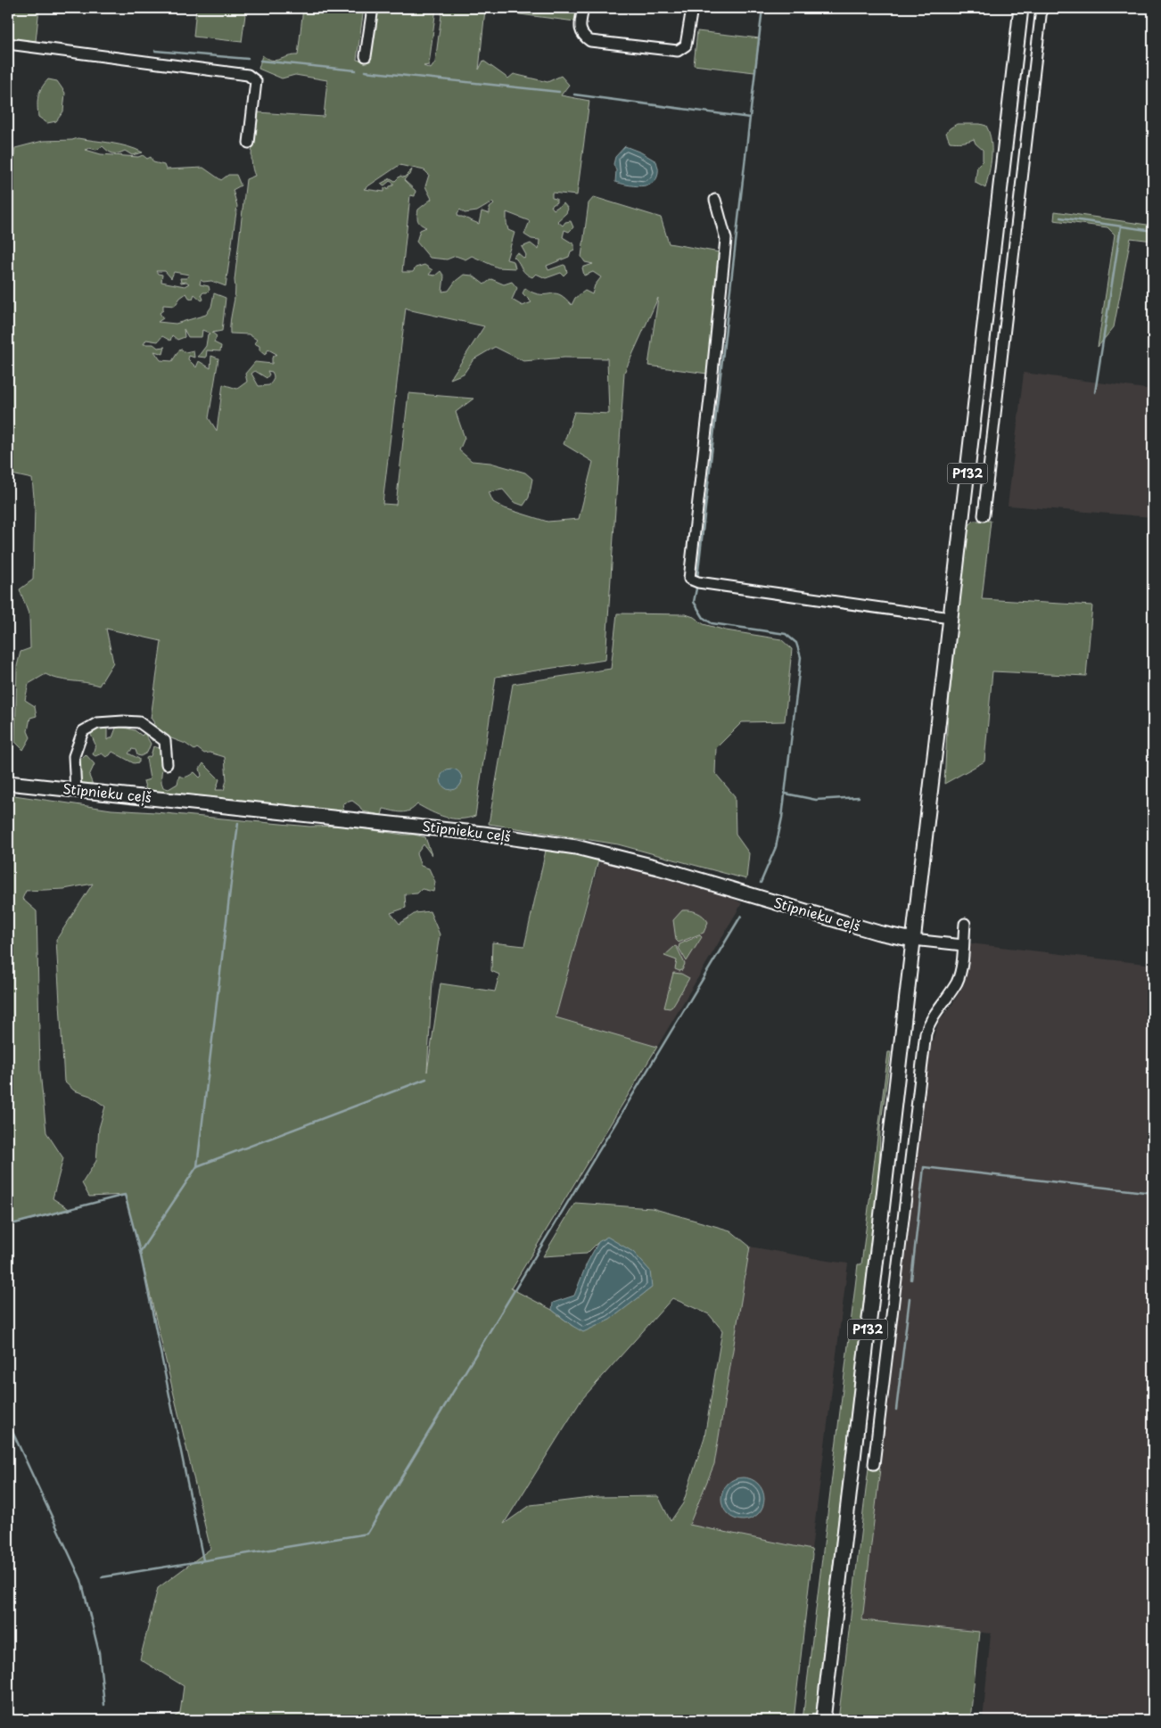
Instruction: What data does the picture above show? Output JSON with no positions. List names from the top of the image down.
{
  "streets": {
    "main road": ["P132", "Stīpnieku ceļš"]
  },
  "crossings": [
    ["P132", "Stīpnieku ceļš"]
  ]
}
